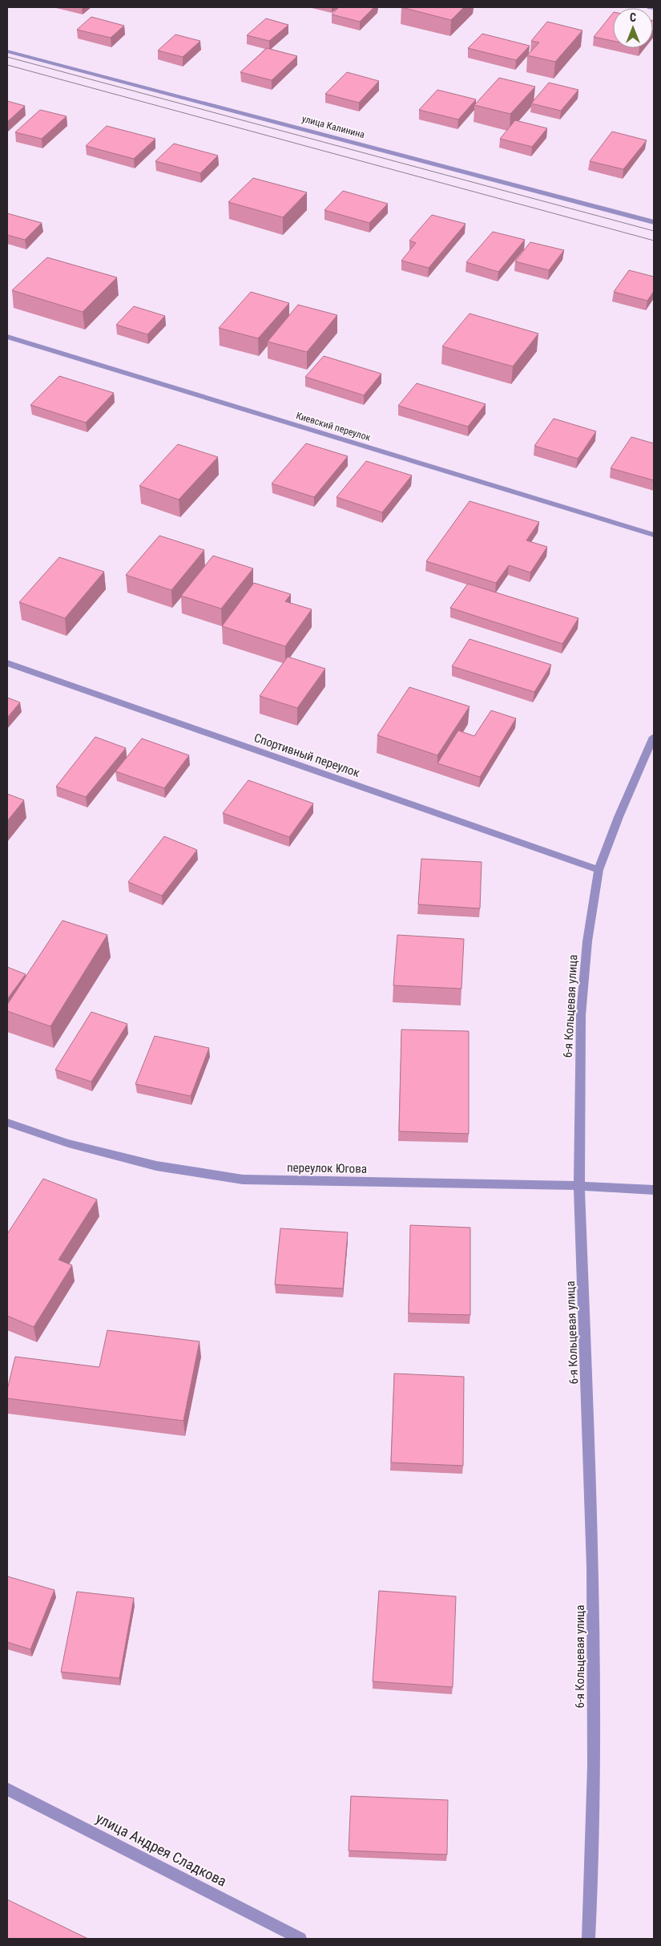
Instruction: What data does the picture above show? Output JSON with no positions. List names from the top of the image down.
{
  "streets": {
    "street": [
      "улица Калинина",
      "Киевский переулок",
      "Спортивный переулок",
      "6-я Кольцевая улица",
      "переулок Югова",
      "улица Андрея Сладкова"
    ]
  },
  "crossings": [
    ["Спортивный переулок", "6-я Кольцевая улица"],
    ["6-я Кольцевая улица", "переулок Югова"]
  ],
  "north": "top"
}
